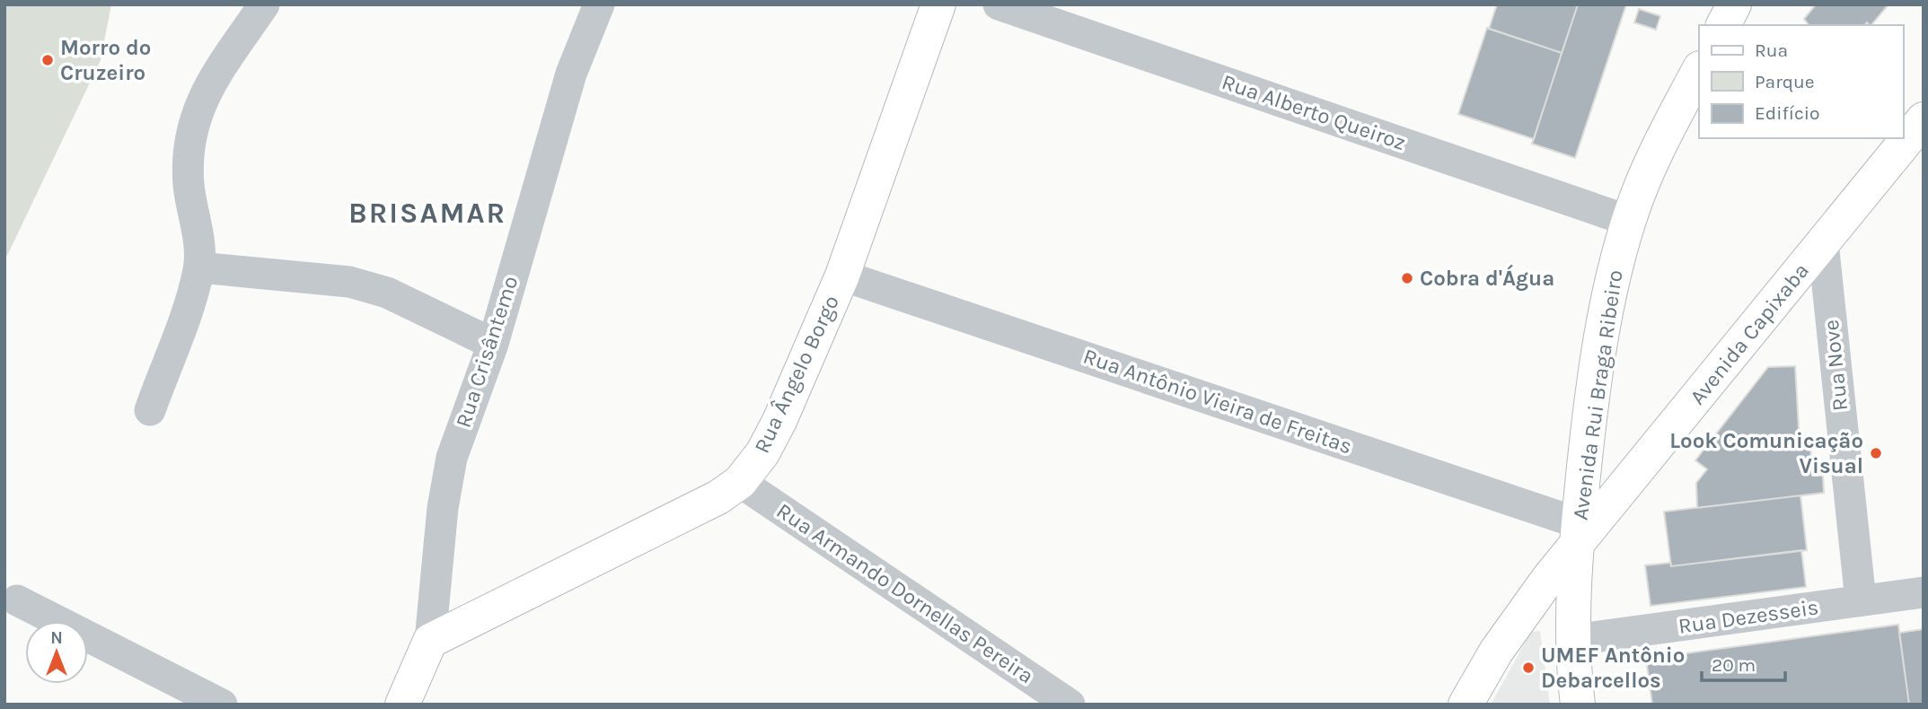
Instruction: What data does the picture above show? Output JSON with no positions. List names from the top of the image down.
{
  "streets": {
    "main road": [
      "Avenida Capixaba",
      "Rua Crisântemo",
      "Rua Ângelo Borgo",
      "Avenida Rui Braga Ribeiro"
    ],
    "street": [
      "Rua Alberto Queiroz",
      "Rua Nove",
      "Rua Antônio Vieira de Freitas",
      "Rua Armando Dornellas Pereira",
      "Rua Dezesseis"
    ]
  },
  "crossings": [
    ["Rua Alberto Queiroz", "Avenida Rui Braga Ribeiro"],
    ["Avenida Capixaba", "Rua Nove"],
    ["Avenida Capixaba", "Avenida Rui Braga Ribeiro"],
    ["Avenida Capixaba", "Rua Antônio Vieira de Freitas"],
    ["Rua Crisântemo", "Rua Ângelo Borgo"],
    ["Rua Nove", "Rua Dezesseis"],
    ["Rua Ângelo Borgo", "Rua Antônio Vieira de Freitas"],
    ["Rua Ângelo Borgo", "Rua Armando Dornellas Pereira"],
    ["Avenida Rui Braga Ribeiro", "Rua Antônio Vieira de Freitas"]
  ],
  "districts": ["BRISAMAR"],
  "places": [
    "Morro do Cruzeiro",
    "Cobra d'Água",
    "Look Comunicação Visual",
    "UMEF Antônio Debarcellos"
  ],
  "legend": ["Rua", "Parque", "Edifício"],
  "scale_bar": "20 m",
  "north": "top"
}
